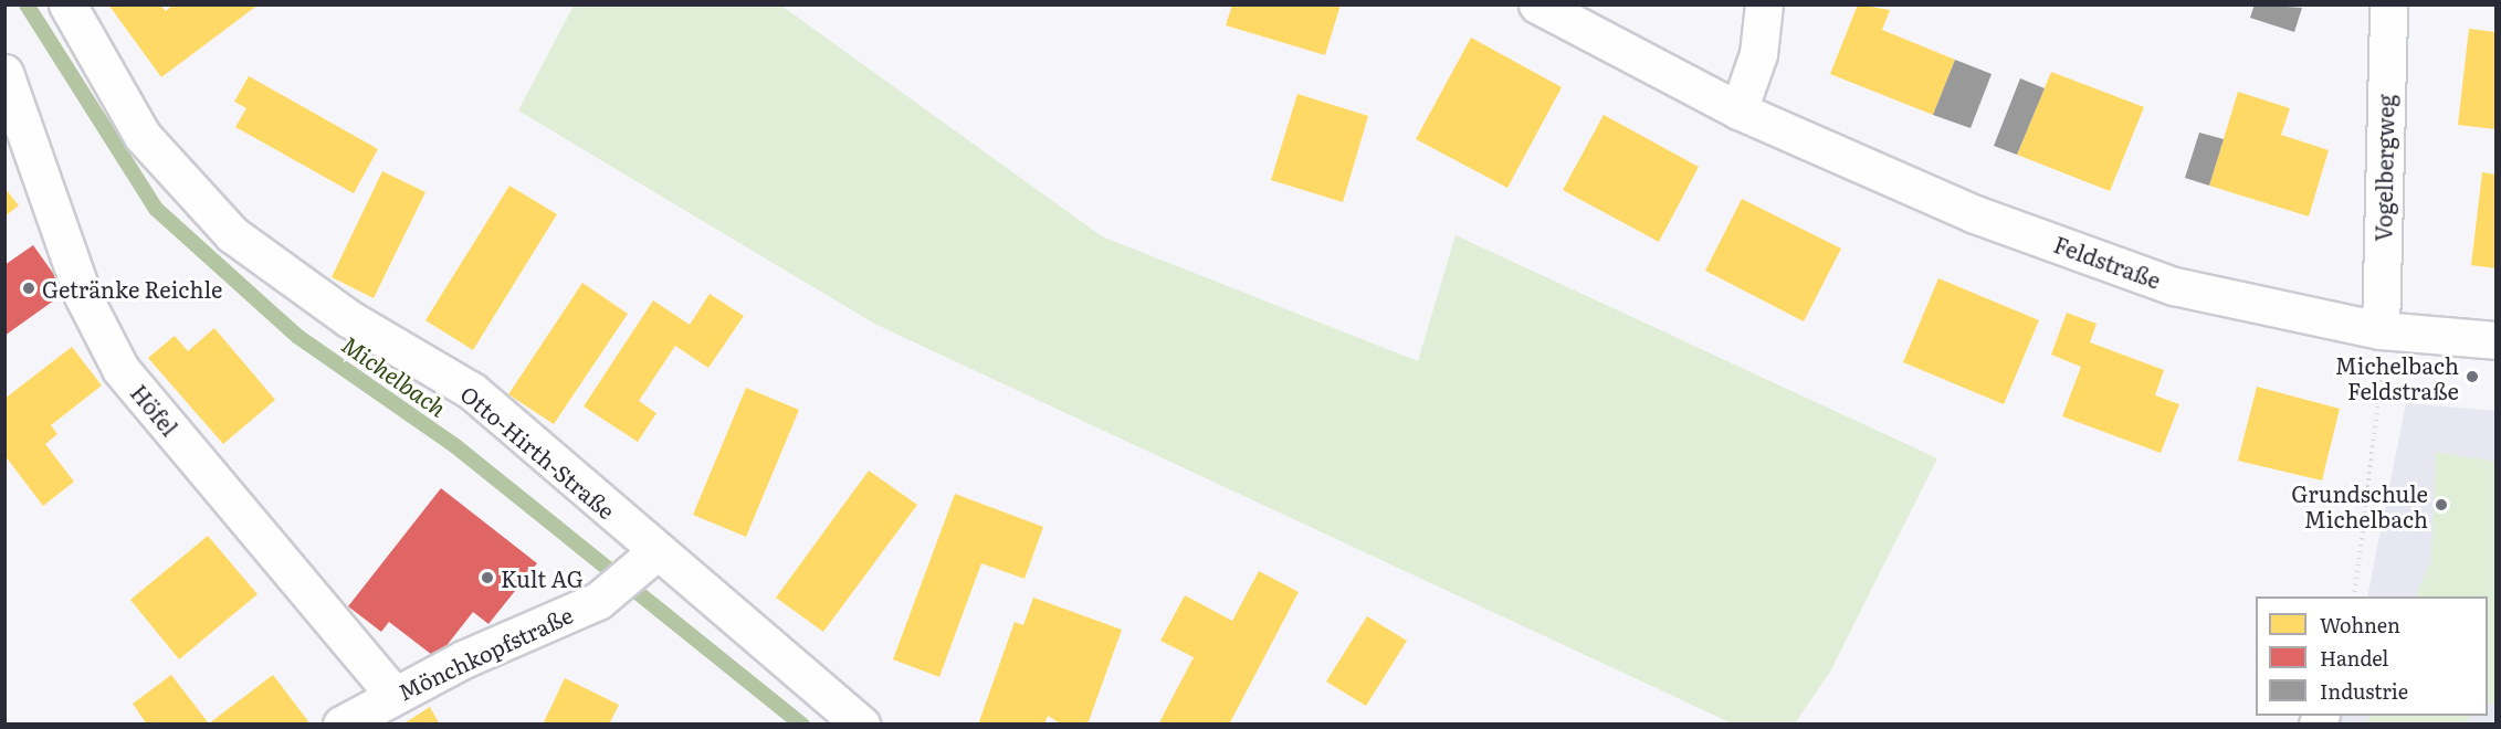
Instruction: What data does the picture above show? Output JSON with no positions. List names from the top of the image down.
{
  "streets": {
    "street": [
      "Vogelbergweg",
      "Feldstraße",
      "Höfel",
      "Otto-Hirth-Straße",
      "Mönchkopfstraße"
    ]
  },
  "crossings": [
    ["Vogelbergweg", "Feldstraße"],
    ["Höfel", "Mönchkopfstraße"],
    ["Otto-Hirth-Straße", "Mönchkopfstraße"]
  ],
  "water": ["Michelbach"],
  "places": [
    "Getränke Reichle",
    "Michelbach Feldstraße",
    "Grundschule Michelbach",
    "Kult AG"
  ],
  "legend": ["Wohnen", "Handel", "Industrie"]
}
